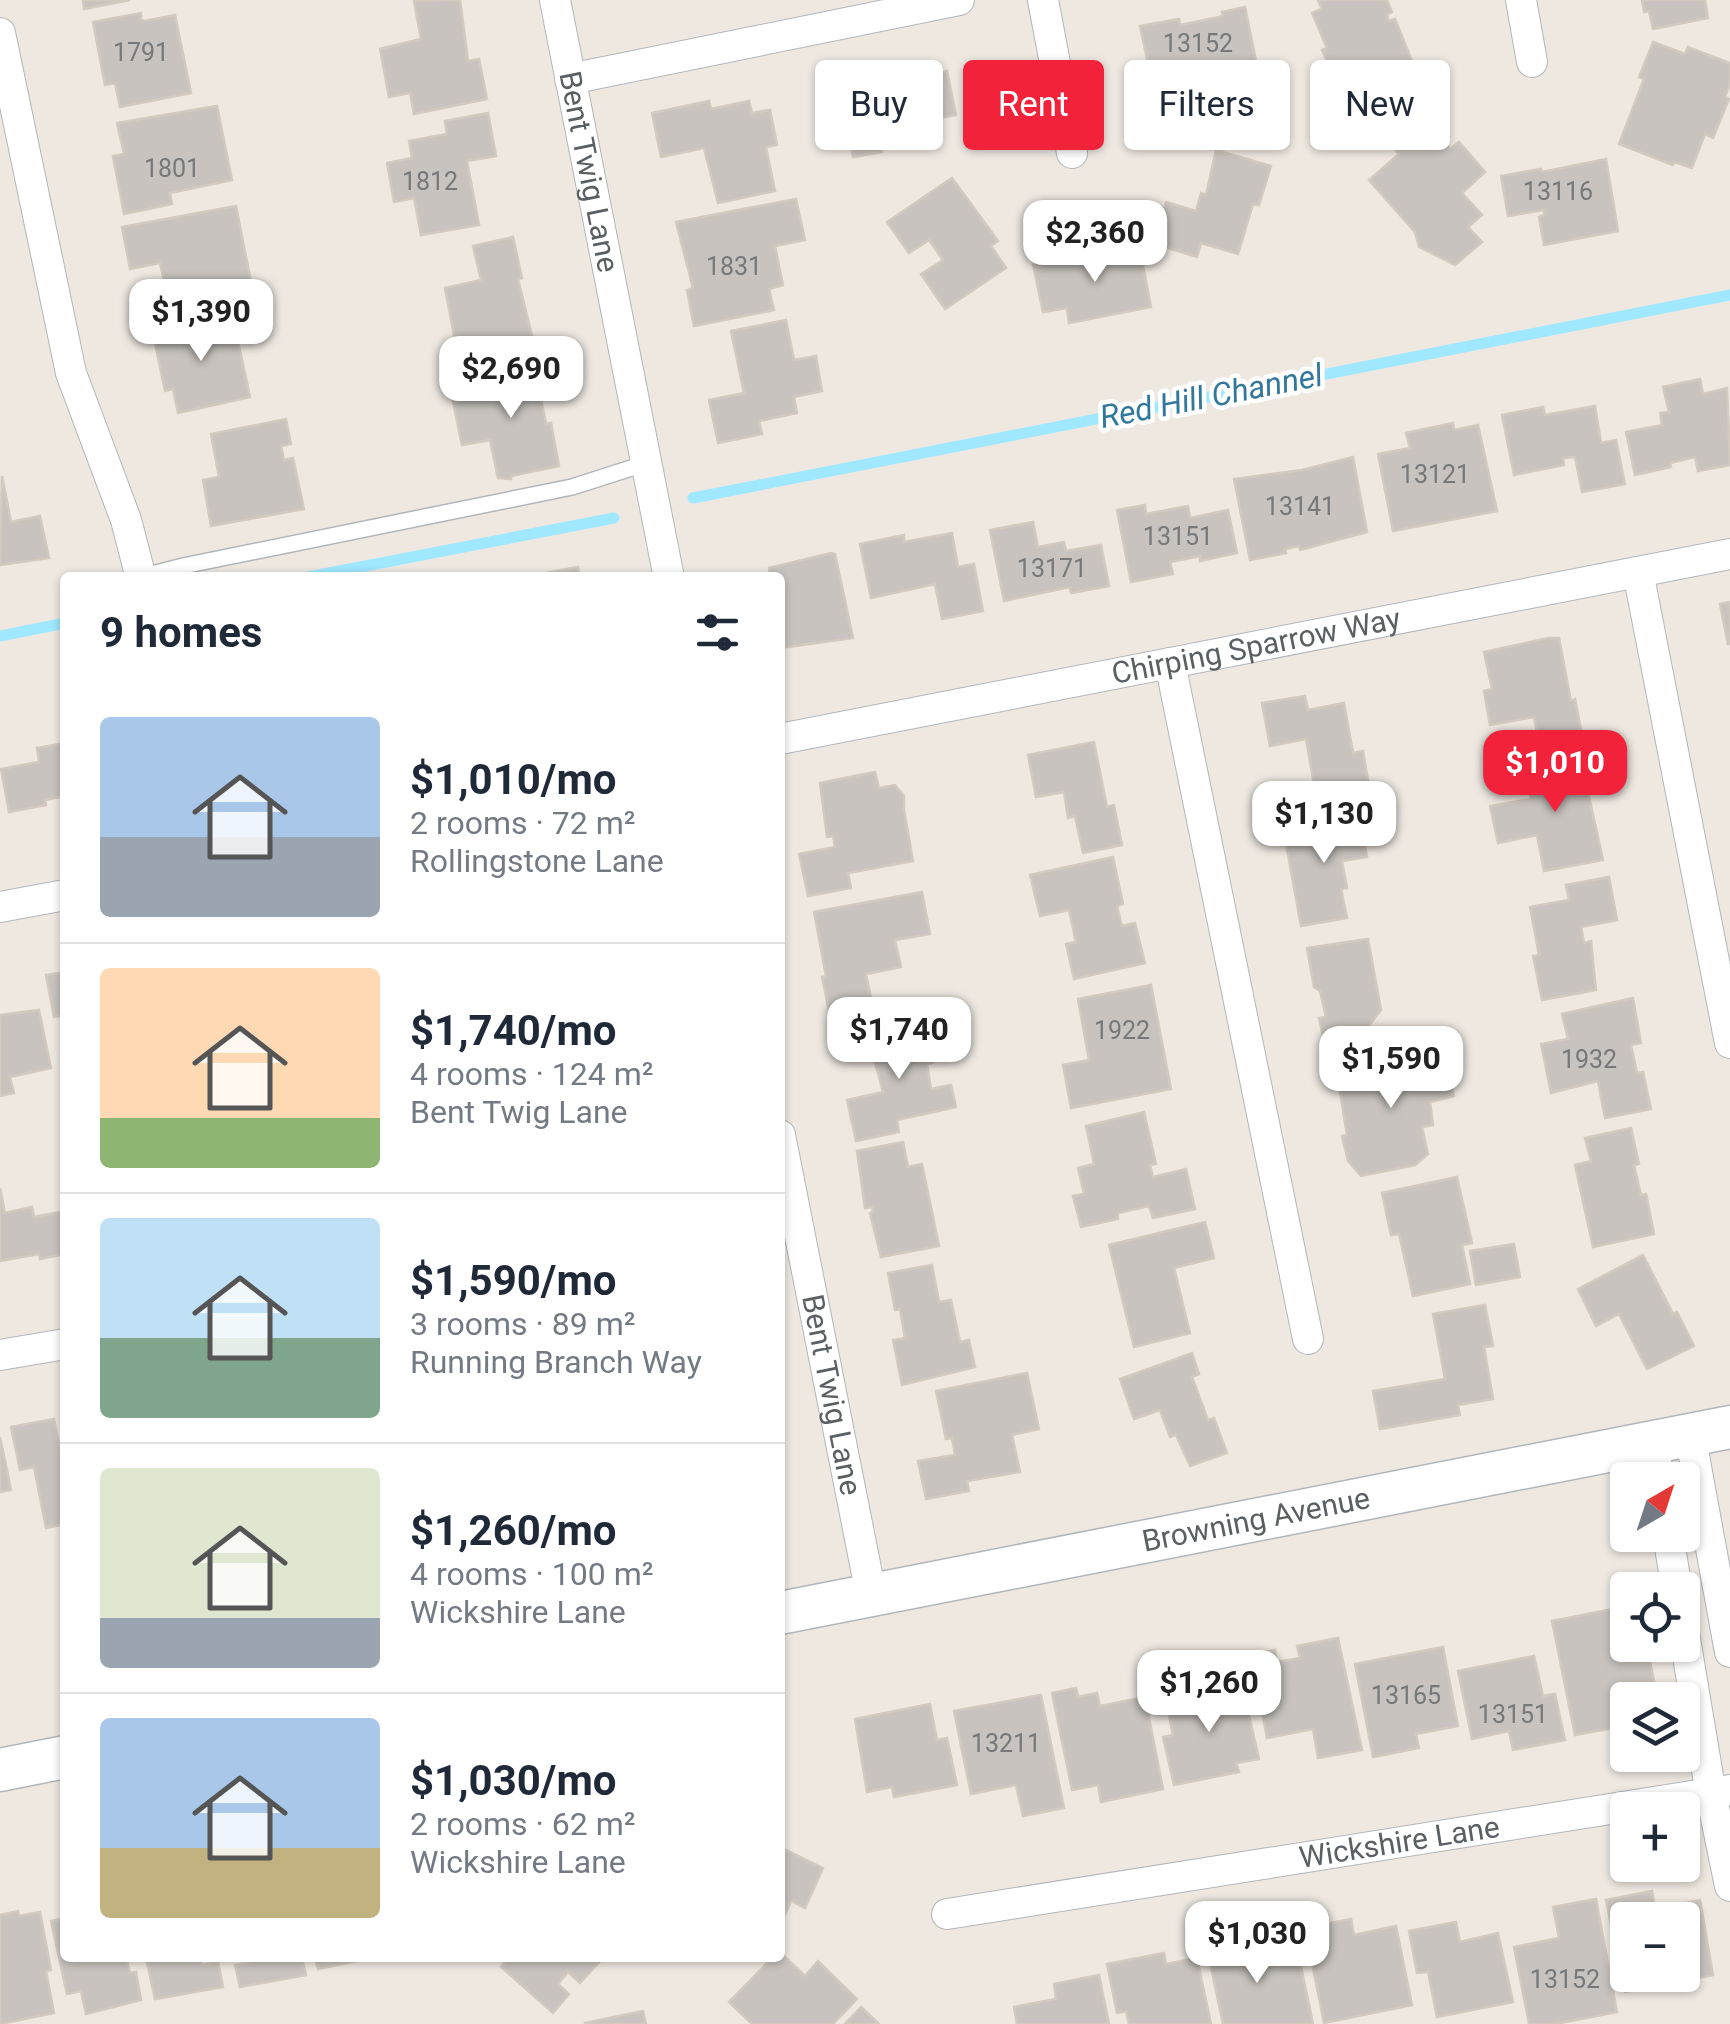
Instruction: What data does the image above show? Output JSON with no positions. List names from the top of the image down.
{
  "streets": {
    "street": [
      "Bent Twig Lane",
      "Chirping Sparrow Way",
      "Browning Avenue",
      "Wickshire Lane"
    ]
  },
  "crossings": [
    ["Bent Twig Lane", "Browning Avenue"]
  ],
  "water": ["Red Hill Channel"],
  "house_numbers": [
    "13152",
    "1791",
    "1801",
    "1812",
    "13116",
    "1831",
    "13121",
    "13141",
    "13151",
    "13171",
    "1922",
    "1932",
    "13165",
    "13151",
    "13211",
    "13152"
  ],
  "north": "top right",
  "page": {
    "chip": [
      "Buy",
      "Rent",
      "Filters",
      "New"
    ],
    "price": [
      "$2,360",
      "$1,390",
      "$2,690",
      "$1,010",
      "$1,130",
      "$1,740",
      "$1,590",
      "$1,260",
      "$1,030"
    ],
    "heading": "9 homes",
    "list": [
      {
        "name": "$1,010/mo",
        "note": "2 rooms · 72 m² · Rollingstone Lane"
      },
      {
        "name": "$1,740/mo",
        "note": "4 rooms · 124 m² · Bent Twig Lane"
      },
      {
        "name": "$1,590/mo",
        "note": "3 rooms · 89 m² · Running Branch Way"
      },
      {
        "name": "$1,260/mo",
        "note": "4 rooms · 100 m² · Wickshire Lane"
      },
      {
        "name": "$1,030/mo",
        "note": "2 rooms · 62 m² · Wickshire Lane"
      }
    ],
    "map_buttons": ["+", "−"]
  }
}
